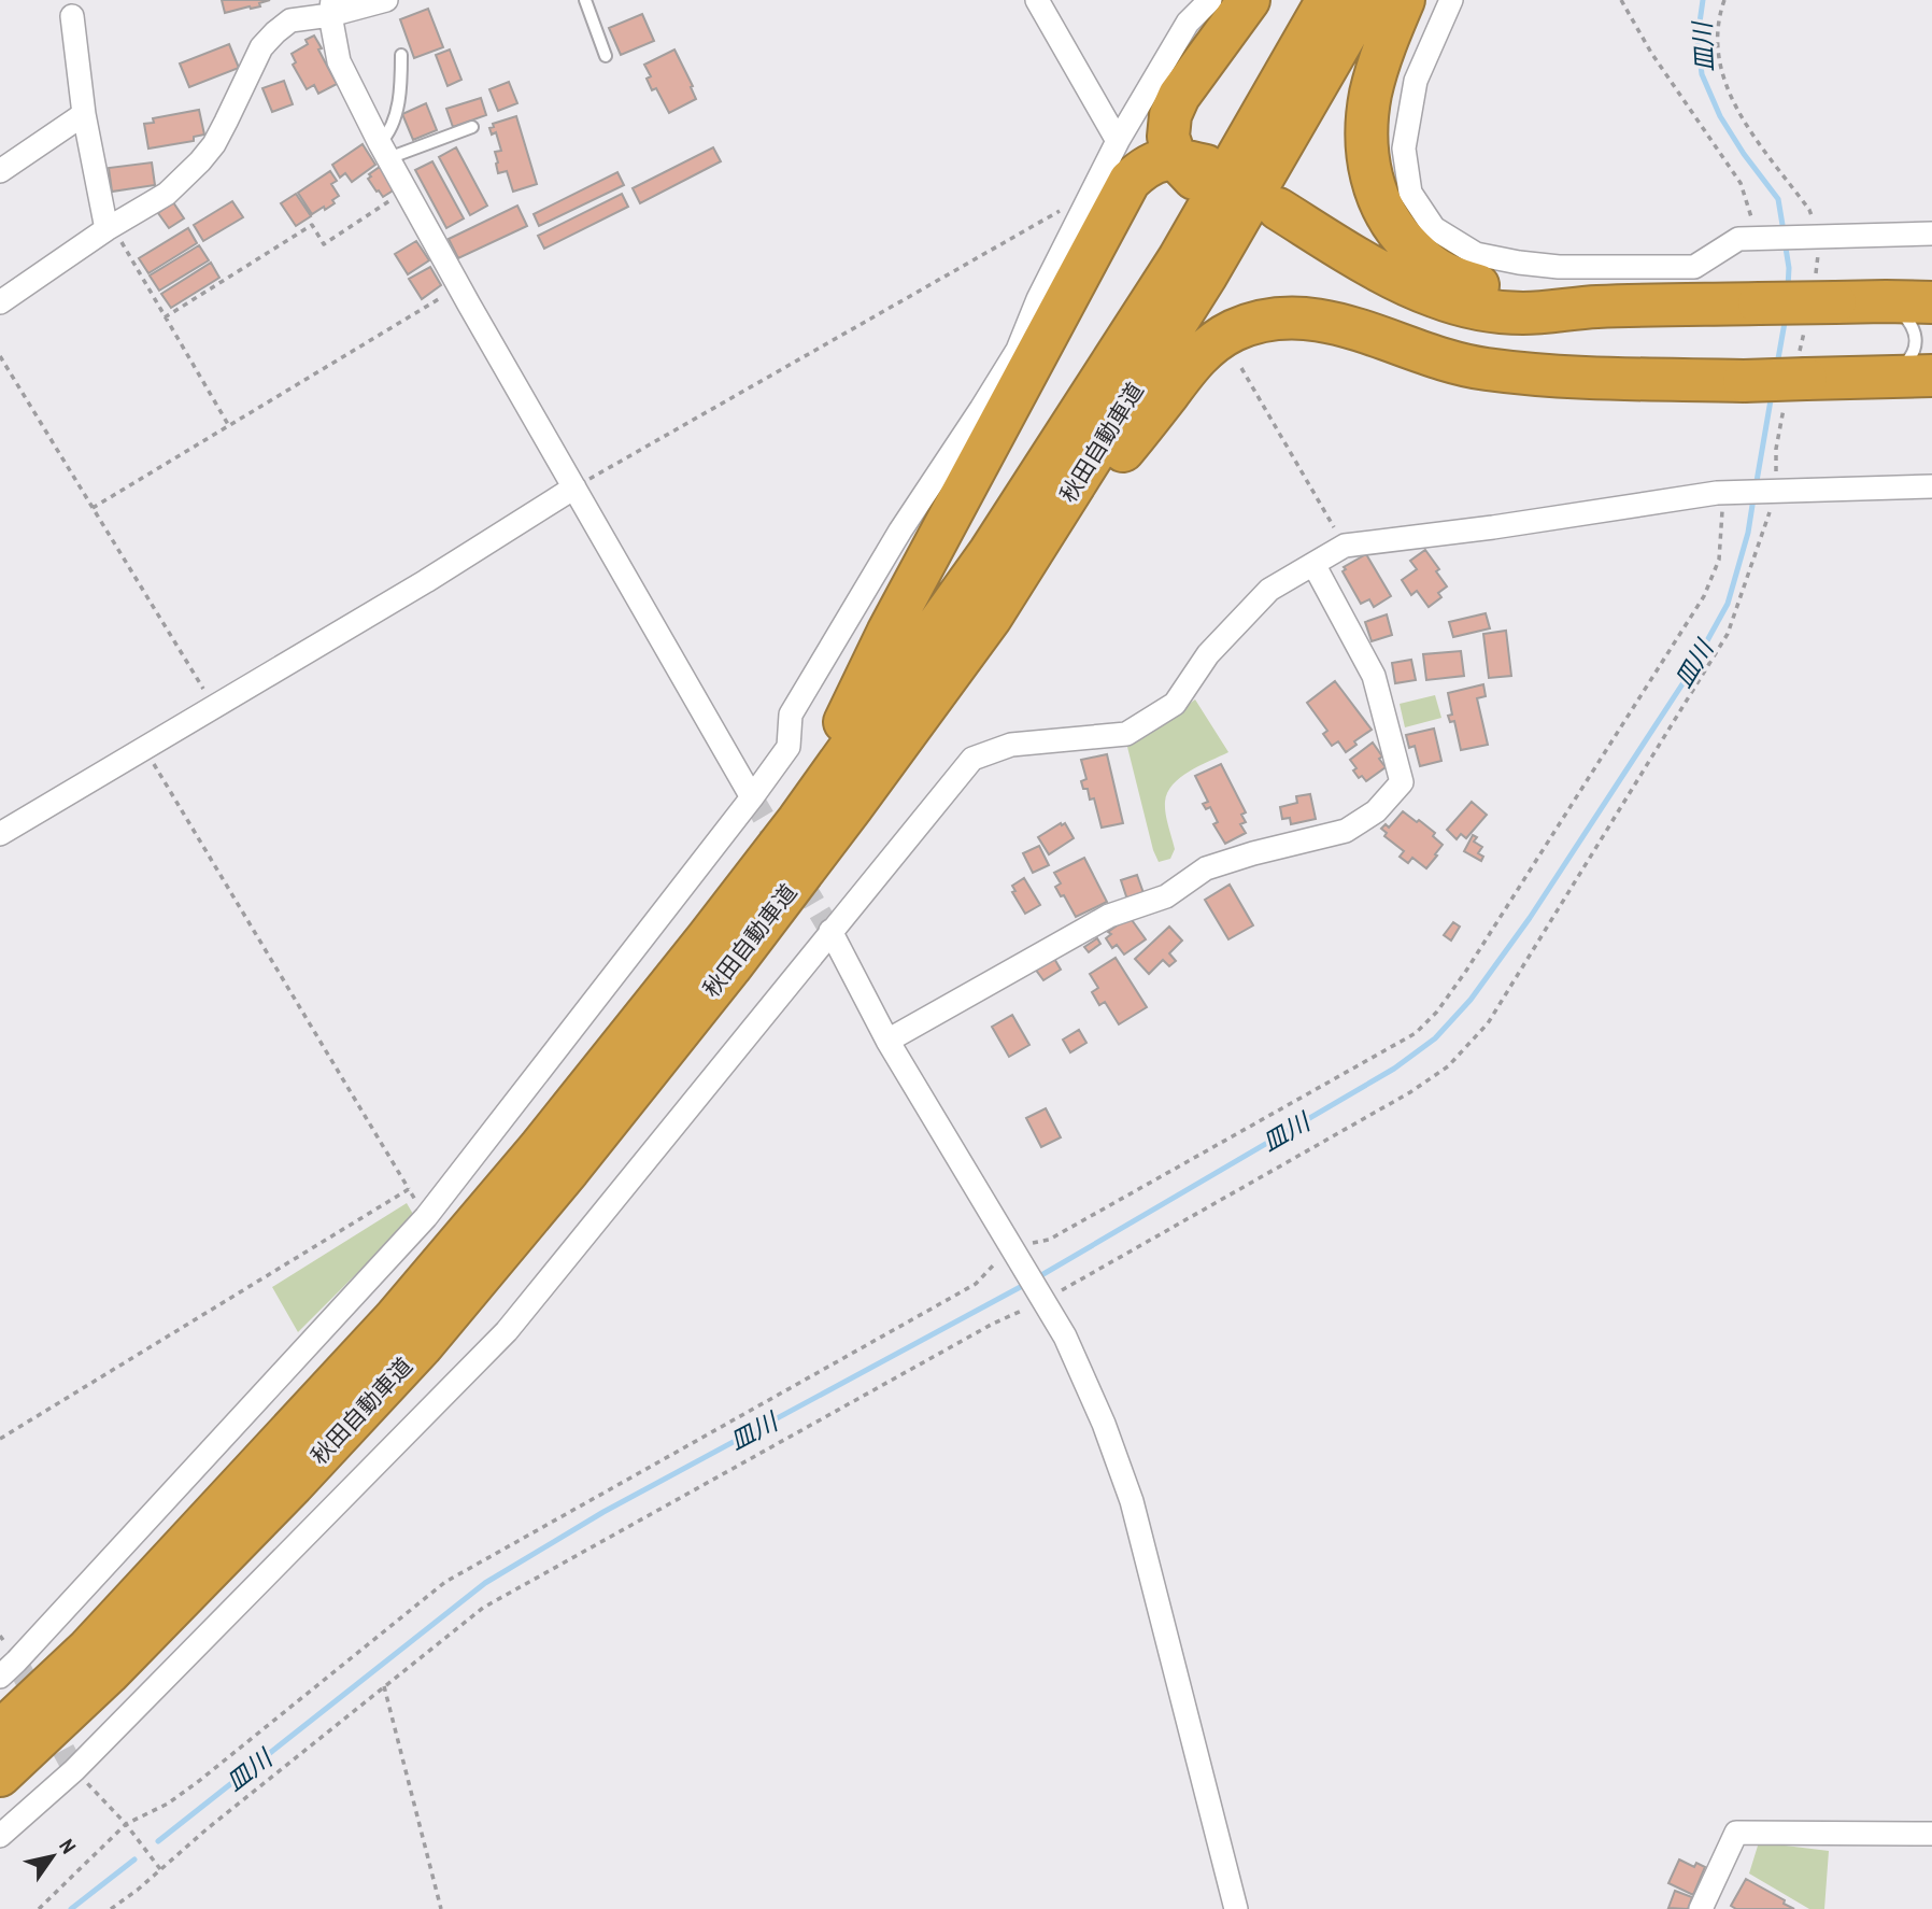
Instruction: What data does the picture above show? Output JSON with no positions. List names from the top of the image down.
{
  "streets": {
    "highway": ["秋田自動車道"]
  },
  "water": ["皿川"],
  "north": "top right"
}
